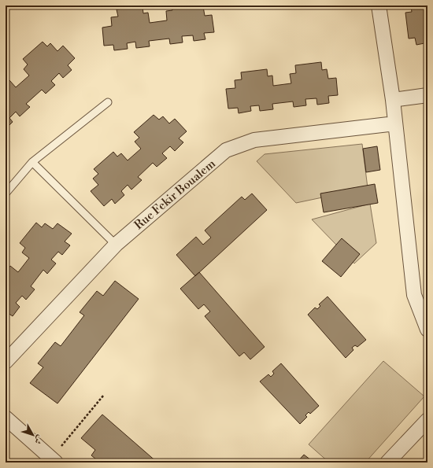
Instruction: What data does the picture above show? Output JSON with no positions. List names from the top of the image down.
{
  "streets": {
    "street": ["Rue Fekir Boualem"]
  },
  "north": "bottom right"
}
